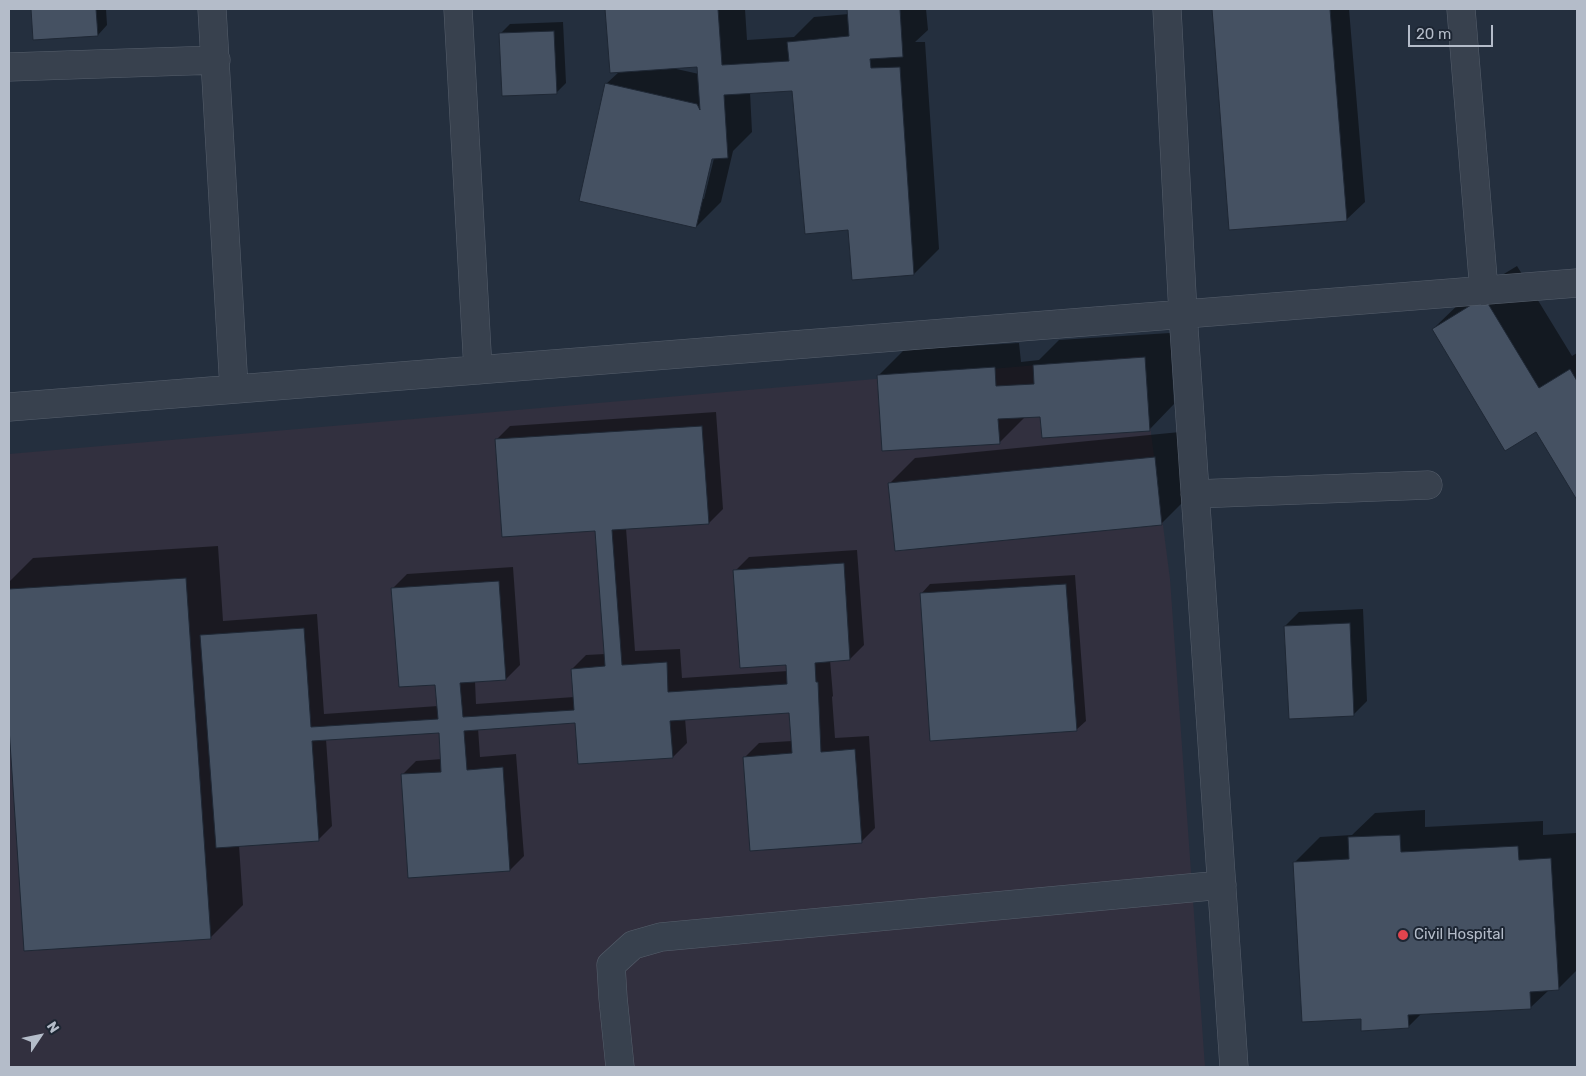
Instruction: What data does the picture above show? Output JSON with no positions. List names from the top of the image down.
{
  "places": ["Civil Hospital"],
  "scale_bar": "20 m",
  "north": "top right"
}
